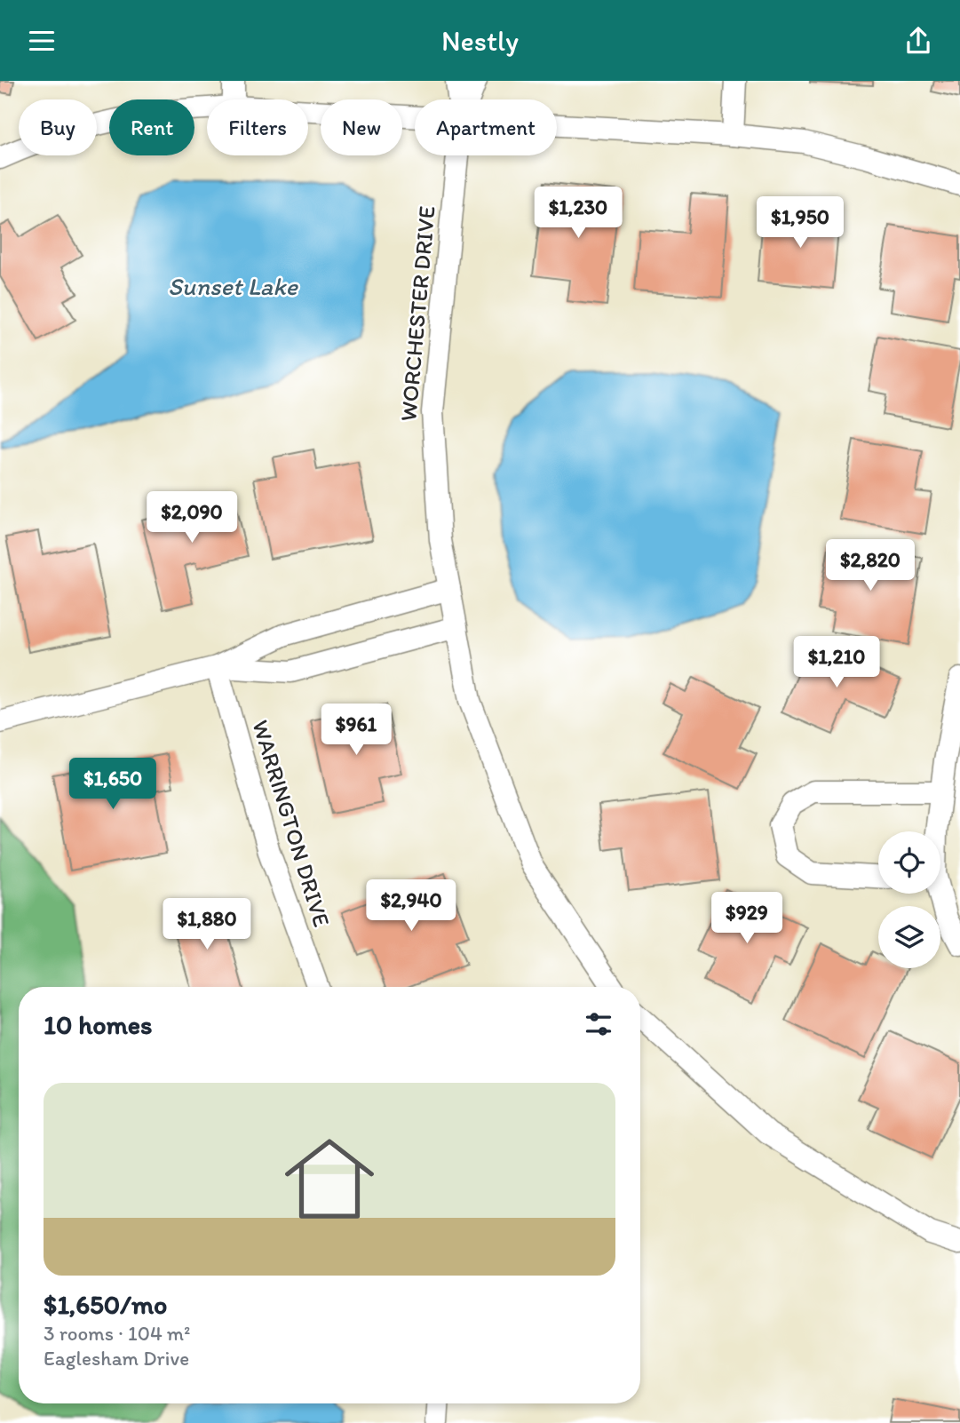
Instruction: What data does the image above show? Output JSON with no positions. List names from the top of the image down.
{
  "streets": {
    "street": ["WORCHESTER DRIVE", "WARRINGTON DRIVE"]
  },
  "water": ["Sunset Lake"],
  "page": {
    "header": "Nestly",
    "chip": [
      "Buy",
      "Rent",
      "Filters",
      "New",
      "Apartment"
    ],
    "price": [
      "$1,230",
      "$1,950",
      "$2,090",
      "$2,820",
      "$1,210",
      "$961",
      "$1,650",
      "$2,940",
      "$929",
      "$1,880"
    ],
    "heading": "10 homes",
    "list": [
      {
        "name": "$1,650/mo",
        "note": "3 rooms · 104 m² · Eaglesham Drive"
      }
    ]
  }
}
